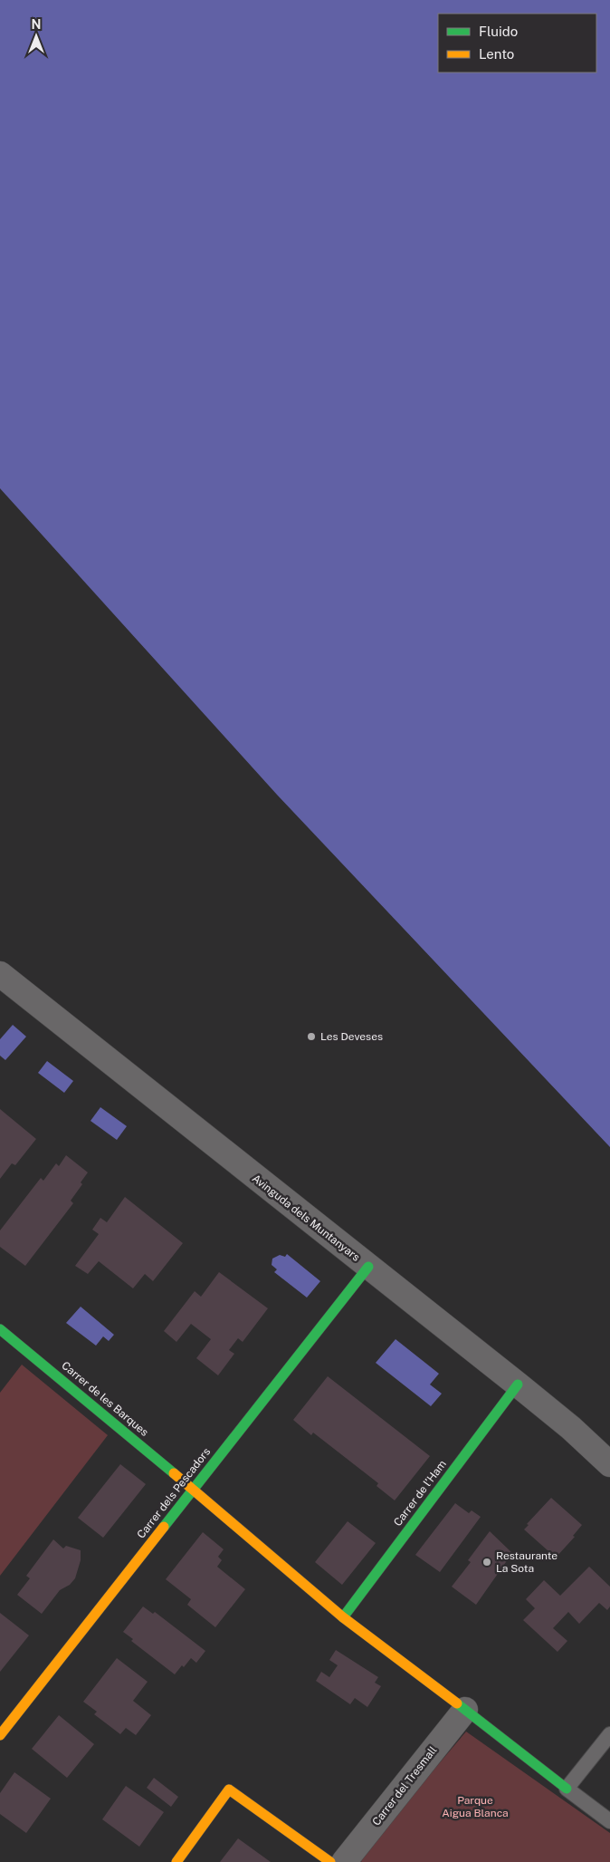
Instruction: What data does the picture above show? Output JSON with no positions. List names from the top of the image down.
{
  "streets": {
    "street": [
      "Avinguda dels Muntanyars",
      "Carrer de les Barques",
      "Carrer dels Pescadors",
      "Carrer de l’Ham",
      "Carrer del Tresmall"
    ]
  },
  "crossings": [
    ["Avinguda dels Muntanyars", "Carrer dels Pescadors"],
    ["Avinguda dels Muntanyars", "Carrer de l’Ham"],
    ["Carrer de les Barques", "Carrer dels Pescadors"]
  ],
  "parks": ["Parque Aigua Blanca"],
  "places": ["Les Deveses", "Restaurante La Sota"],
  "legend": ["Fluido", "Lento"],
  "north": "top"
}
